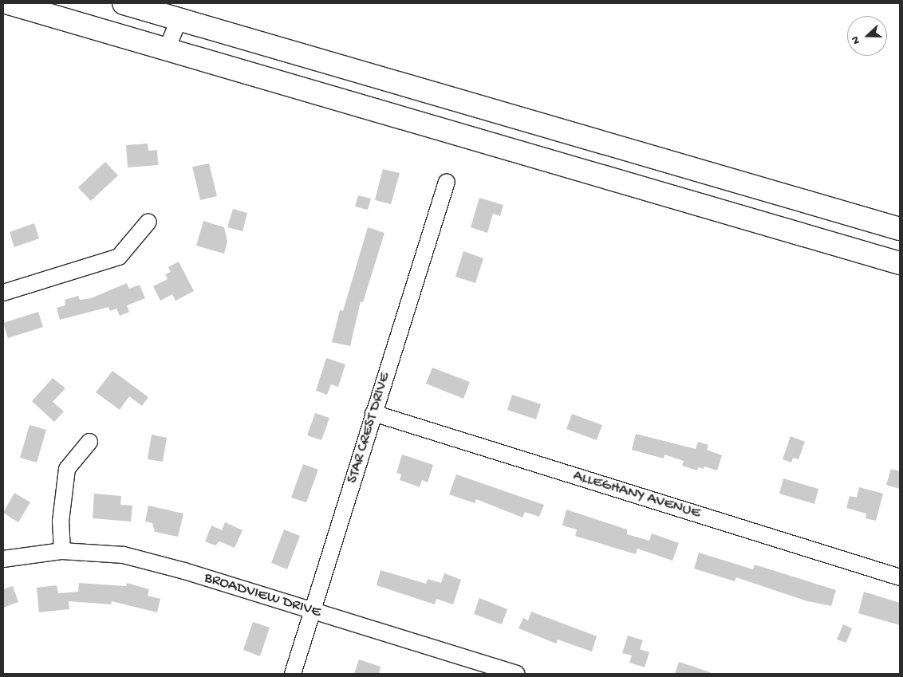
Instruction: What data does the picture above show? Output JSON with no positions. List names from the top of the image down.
{
  "streets": {
    "street": ["STAR CREST DRIVE", "ALLEGHANY AVENUE", "BROADVIEW DRIVE"]
  },
  "crossings": [
    ["STAR CREST DRIVE", "ALLEGHANY AVENUE"],
    ["STAR CREST DRIVE", "BROADVIEW DRIVE"]
  ],
  "north": "left"
}
